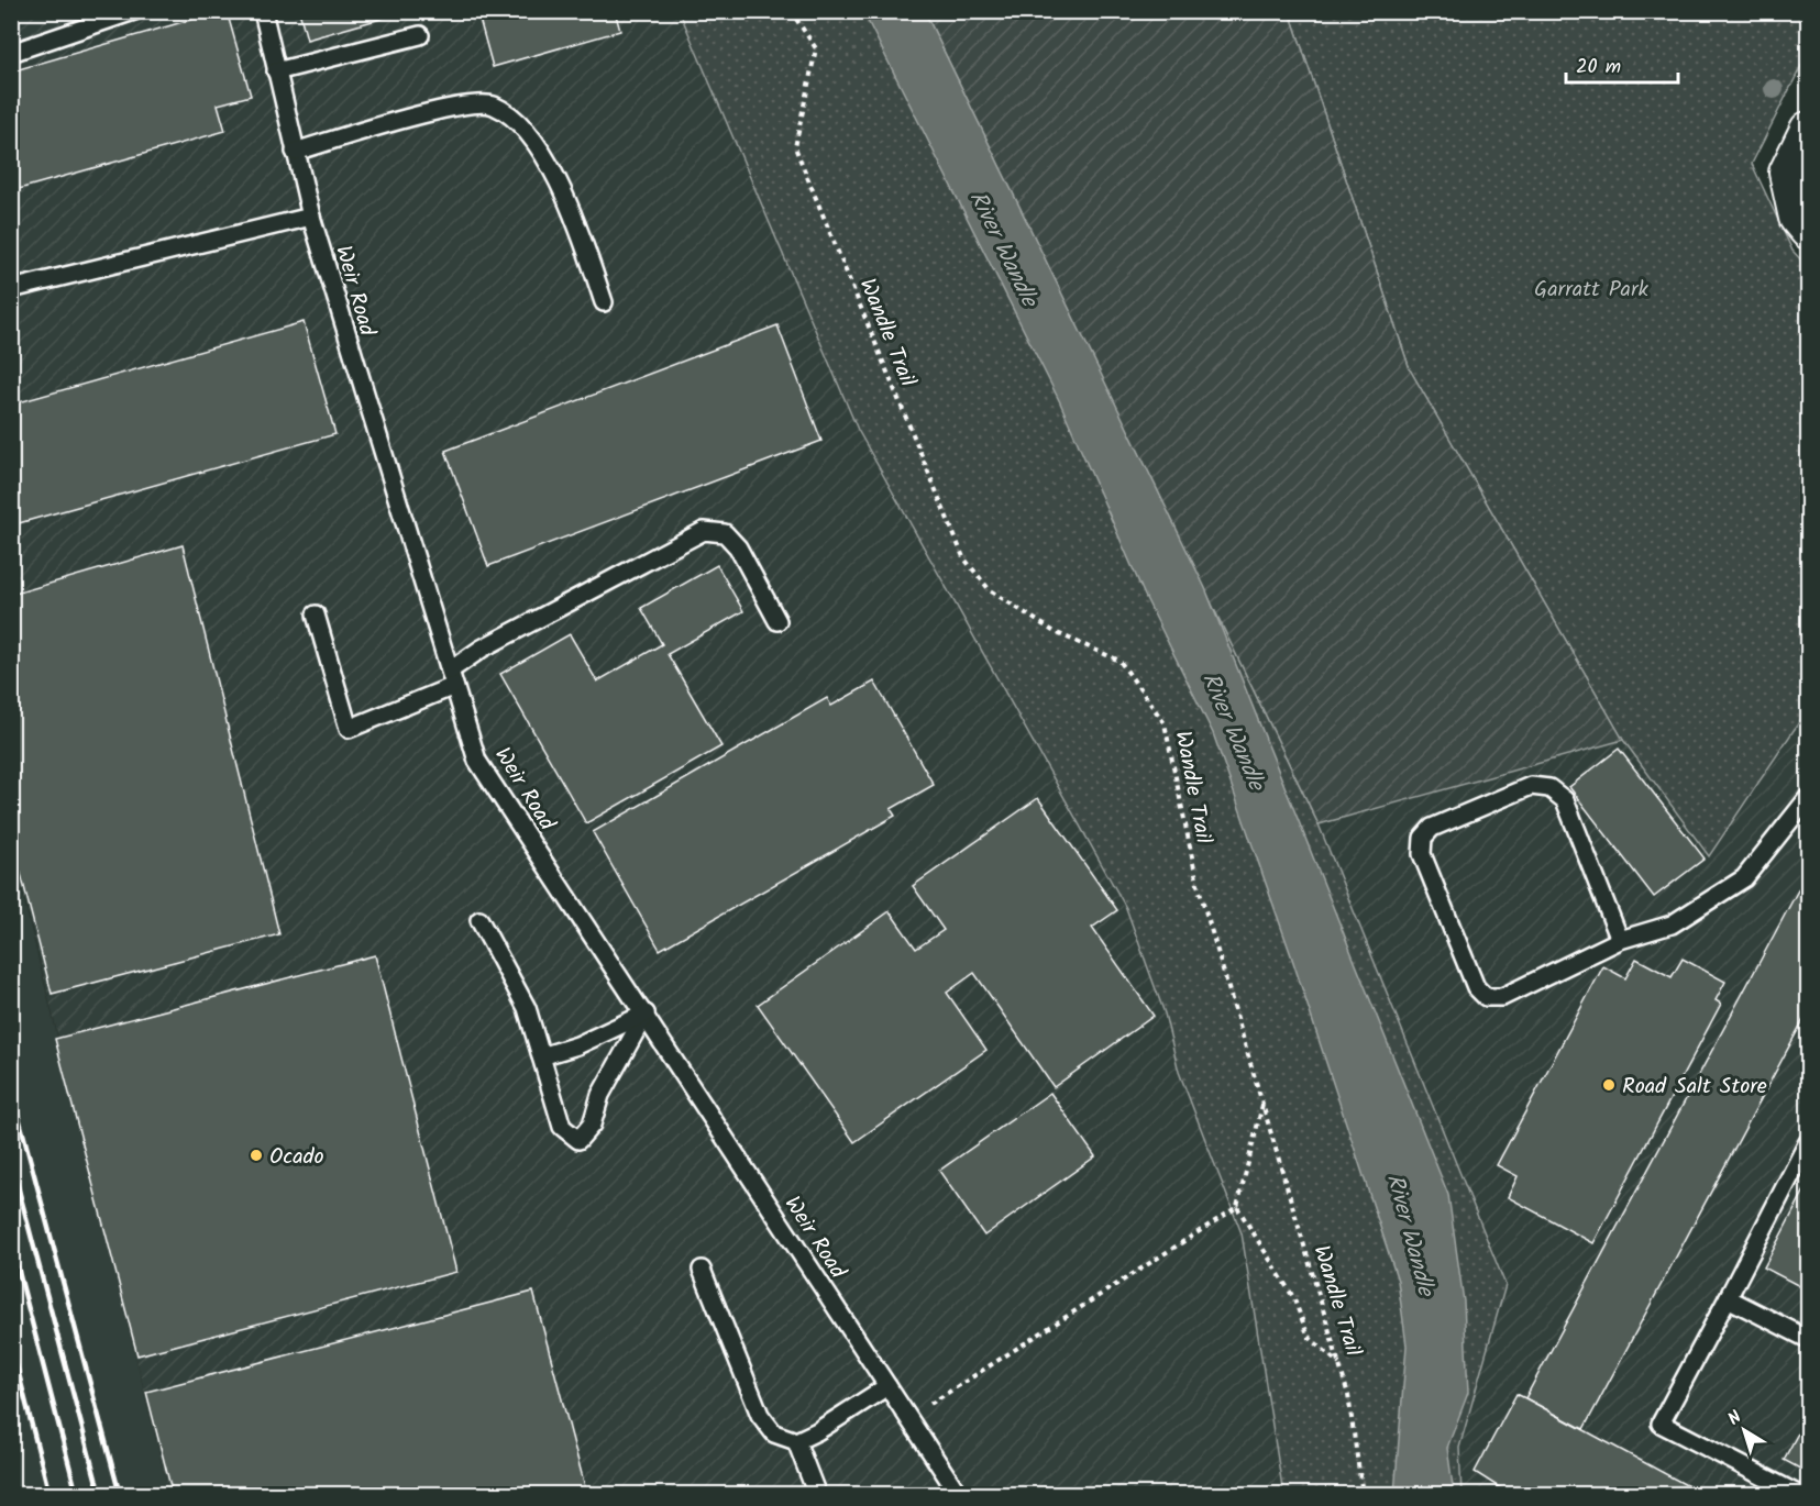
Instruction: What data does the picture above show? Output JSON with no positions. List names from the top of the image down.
{
  "streets": {
    "lane": ["Weir Road"],
    "path": ["Wandle Trail"]
  },
  "water": ["River Wandle"],
  "parks": ["Garratt Park"],
  "places": ["Road Salt Store", "Ocado"],
  "scale_bar": "20 m",
  "north": "top left"
}
